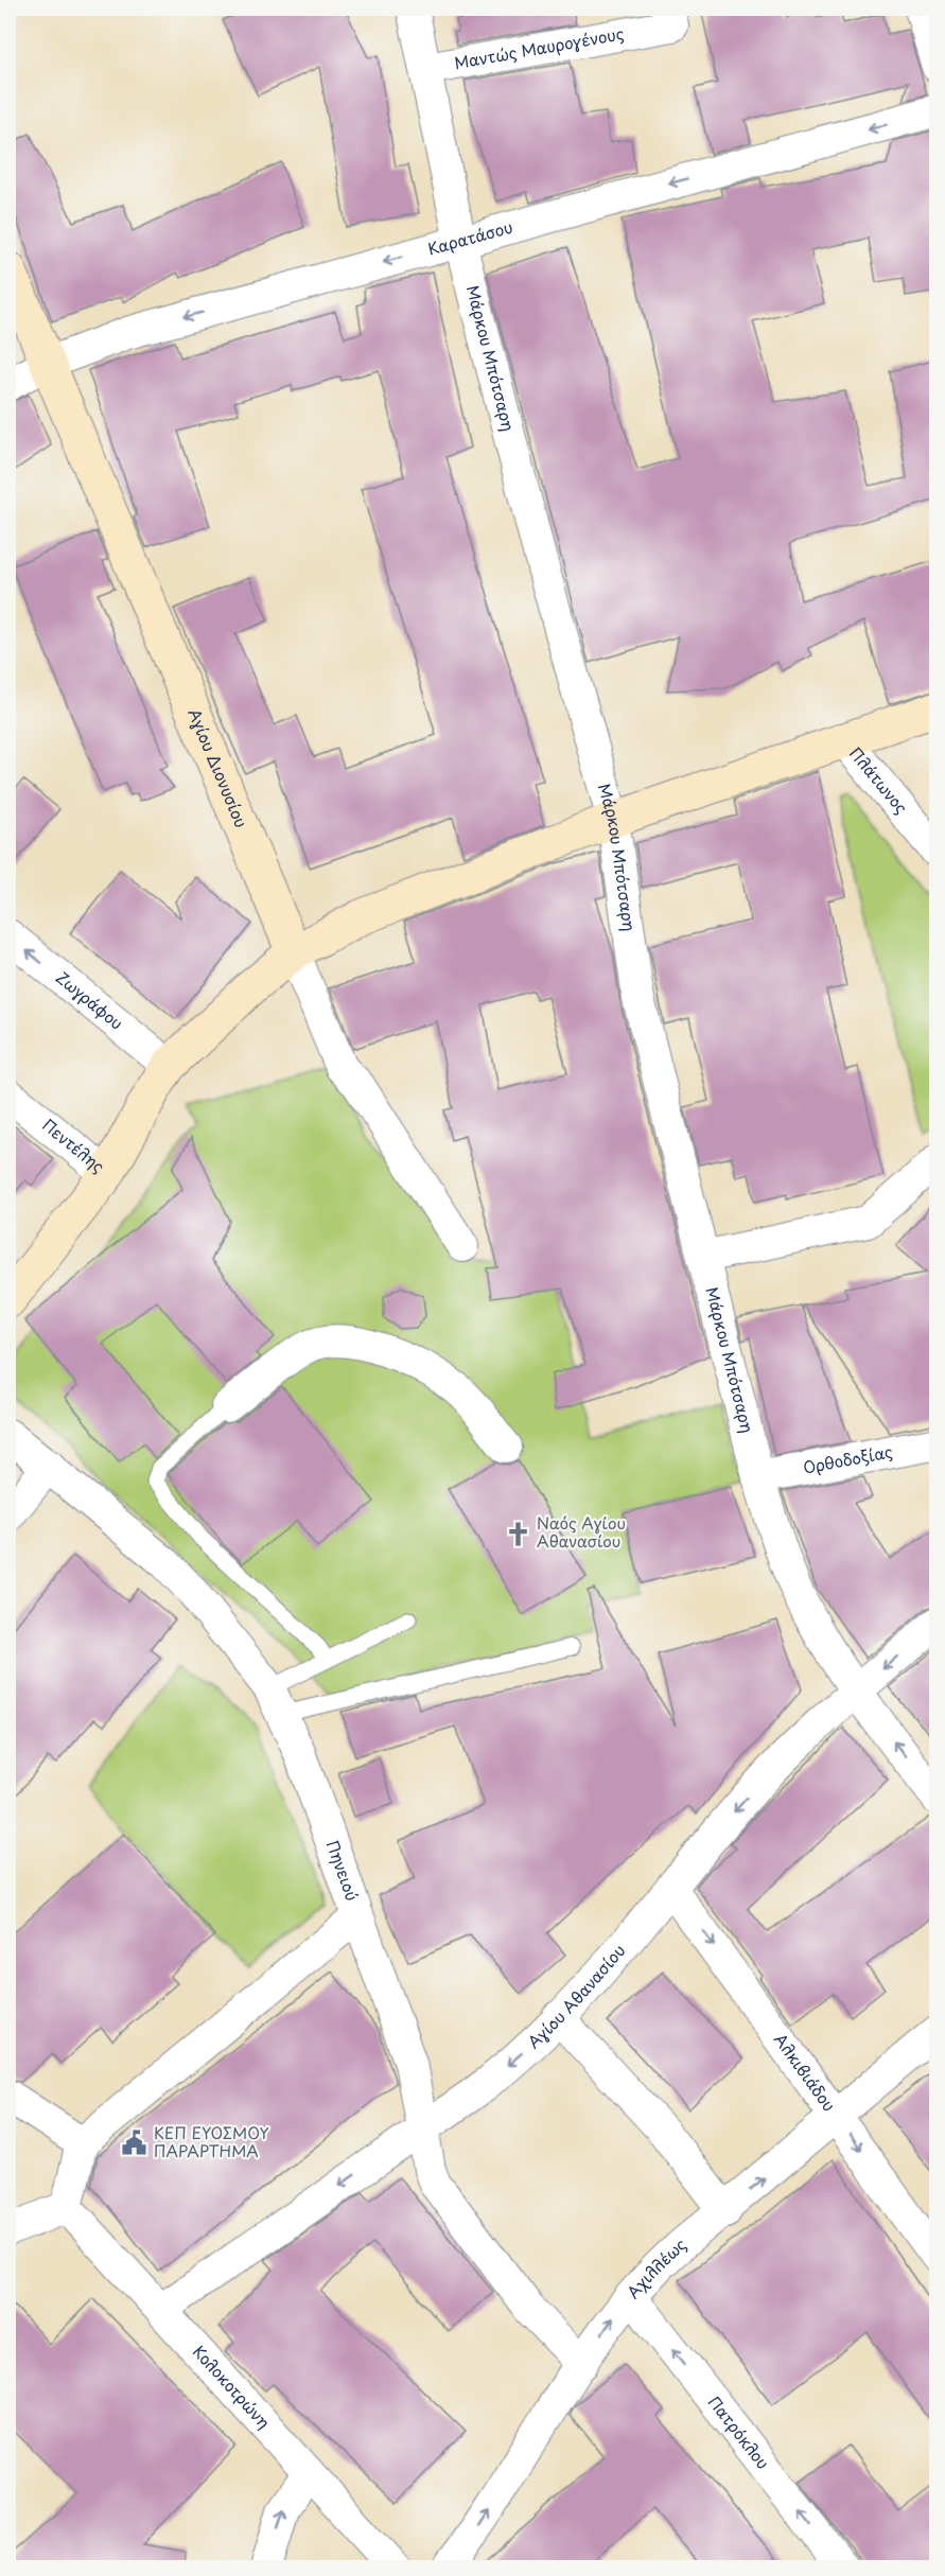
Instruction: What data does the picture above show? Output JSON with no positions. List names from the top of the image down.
{
  "streets": {
    "street": [
      "Μαντώς Μαυρογένους",
      "Καρατάσου",
      "Μάρκου Μπότσαρη",
      "Αγίου Διονυσίου",
      "Πλάτωνος",
      "Ζωγράφου",
      "Πεντέλης",
      "Ορθοδοξίας",
      "Πηνειού",
      "Αγίου Αθανασίου",
      "Αλκιβιάδου",
      "Αχιλλέως",
      "Κολοκοτρώνη",
      "Πατρόκλου"
    ]
  },
  "crossings": [
    ["Μαντώς Μαυρογένους", "Μάρκου Μπότσαρη"],
    ["Καρατάσου", "Μάρκου Μπότσαρη"],
    ["Καρατάσου", "Αγίου Διονυσίου"],
    ["Μάρκου Μπότσαρη", "Ορθοδοξίας"],
    ["Μάρκου Μπότσαρη", "Αγίου Αθανασίου"],
    ["Πηνειού", "Αγίου Αθανασίου"],
    ["Πηνειού", "Αχιλλέως"],
    ["Αγίου Αθανασίου", "Αλκιβιάδου"],
    ["Αγίου Αθανασίου", "Κολοκοτρώνη"],
    ["Αλκιβιάδου", "Αχιλλέως"],
    ["Αχιλλέως", "Πατρόκλου"]
  ],
  "one_way": [
    "Καρατάσου",
    "Ζωγράφου",
    "Αχιλλέως",
    "Πατρόκλου"
  ],
  "places": {
    "church": ["Ναός Αγίου Αθανασίου"],
    "public building": ["ΚΕΠ ΕΥΟΣΜΟΥ ΠΑΡΑΡΤΗΜΑ"]
  }
}
